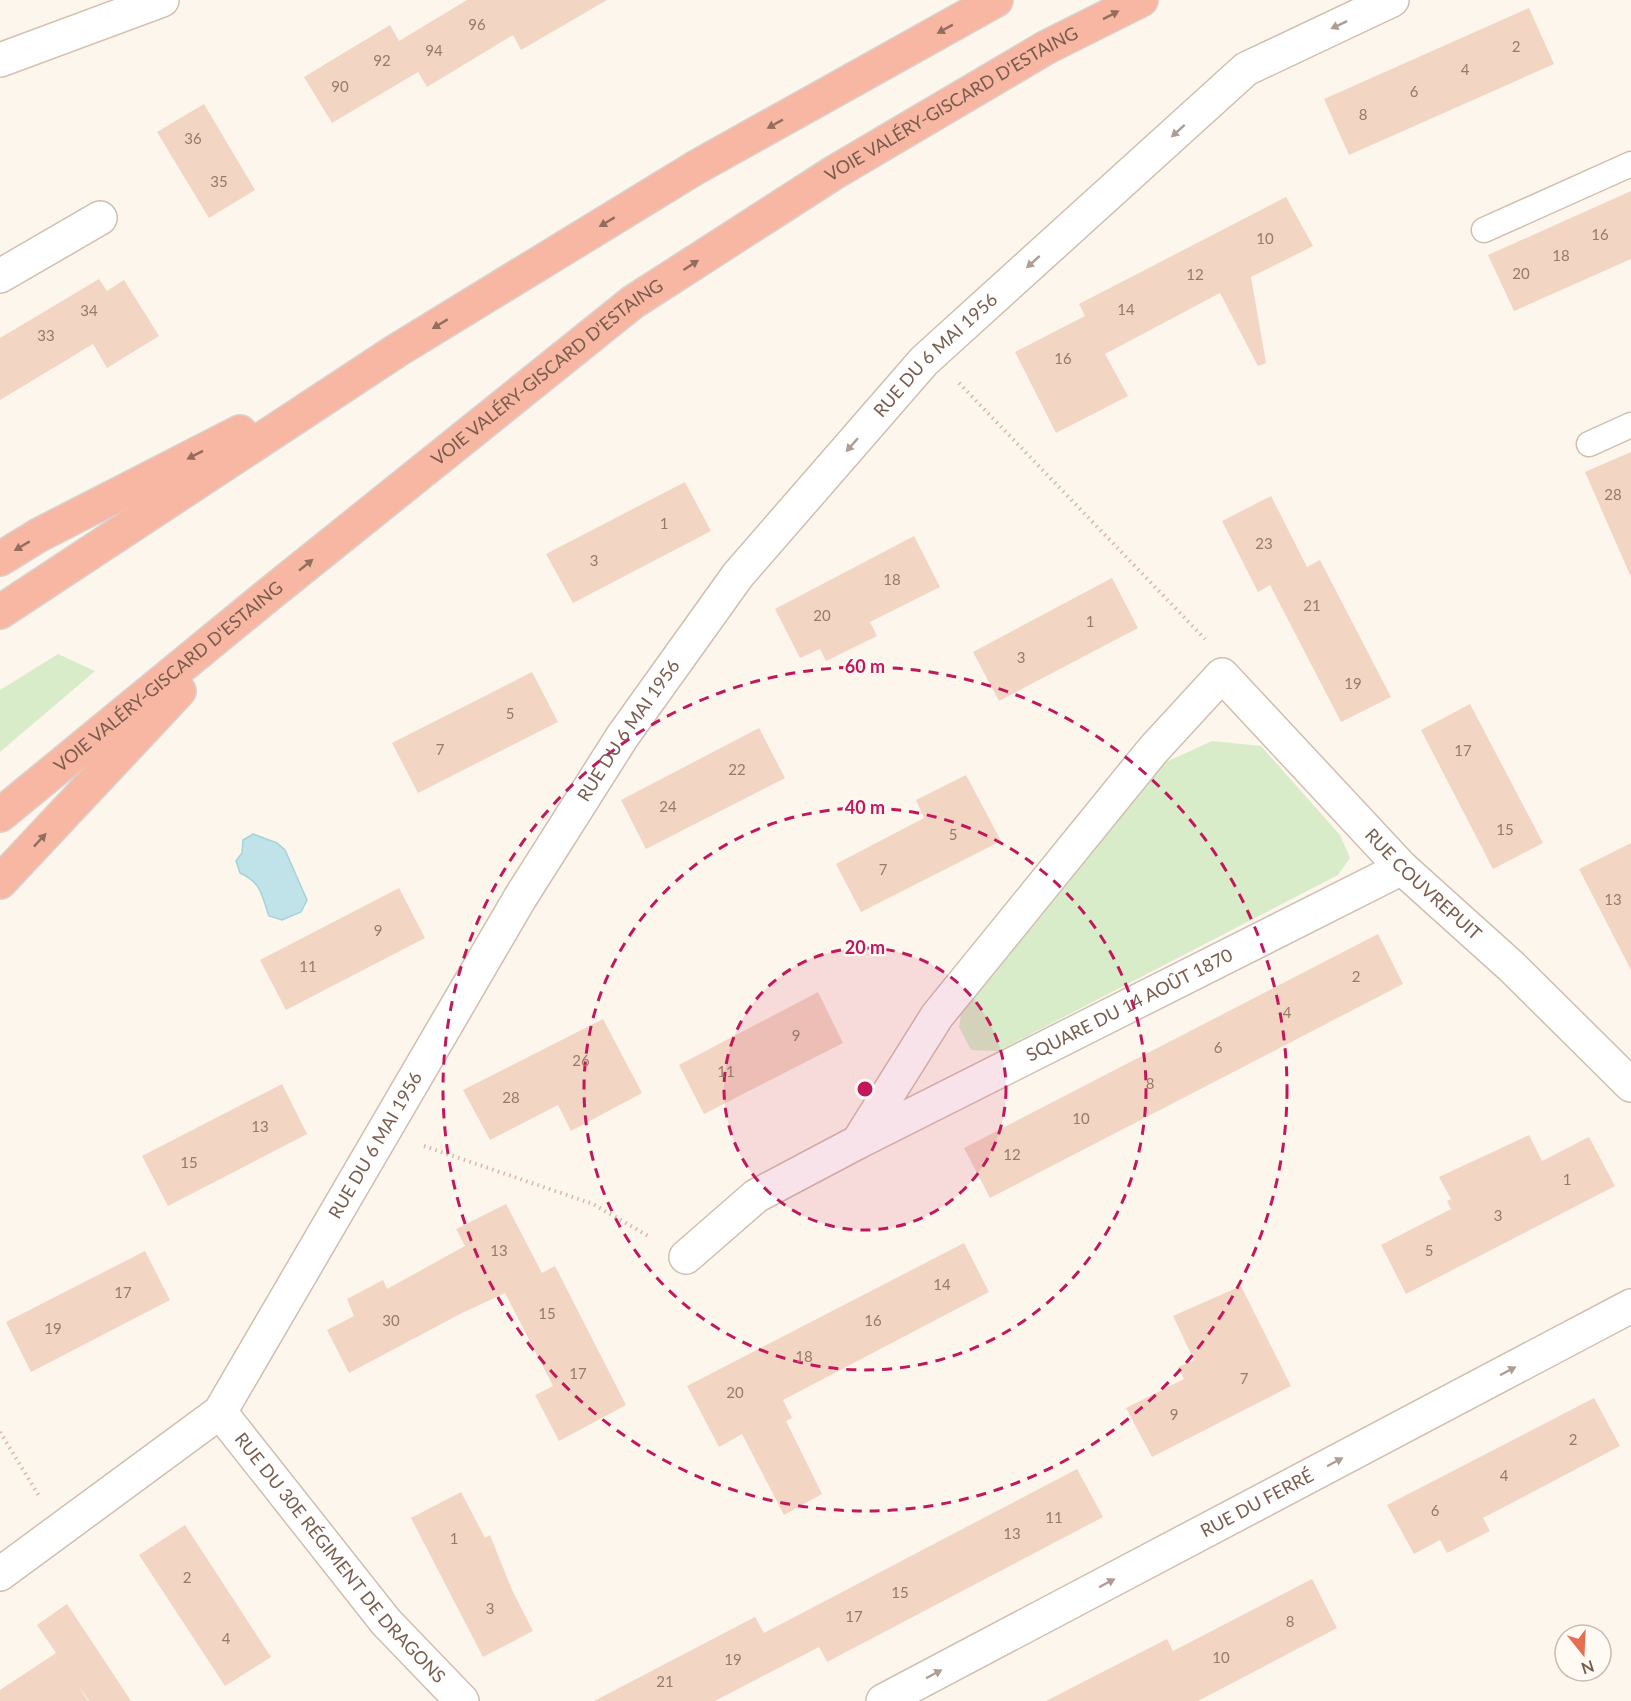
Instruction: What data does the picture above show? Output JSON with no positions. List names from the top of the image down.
{
  "streets": {
    "highway": ["VOIE VALÉRY-GISCARD D'ESTAING"],
    "street": [
      "RUE DU 6 MAI 1956",
      "RUE COUVREPUIT",
      "SQUARE DU 14 AOÛT 1870",
      "RUE DU FERRÉ",
      "RUE DU 30E RÉGIMENT DE DRAGONS"
    ]
  },
  "crossings": [
    ["RUE DU 6 MAI 1956", "RUE DU 30E RÉGIMENT DE DRAGONS"],
    ["RUE COUVREPUIT", "SQUARE DU 14 AOÛT 1870"]
  ],
  "one_way": ["RUE DU 6 MAI 1956", "RUE DU FERRÉ"],
  "house_numbers": [
    "96",
    "2",
    "94",
    "92",
    "4",
    "90",
    "6",
    "8",
    "36",
    "35",
    "16",
    "10",
    "18",
    "20",
    "12",
    "14",
    "34",
    "33",
    "16",
    "28",
    "1",
    "23",
    "3",
    "18",
    "21",
    "20",
    "1",
    "3",
    "19",
    "5",
    "7",
    "17",
    "22",
    "24",
    "15",
    "5",
    "7",
    "13",
    "9",
    "11",
    "2",
    "4",
    "9",
    "6",
    "26",
    "11",
    "8",
    "28",
    "10",
    "13",
    "12",
    "15",
    "1",
    "3",
    "13",
    "5",
    "14",
    "17",
    "15",
    "30",
    "16",
    "19",
    "18",
    "17",
    "7",
    "20",
    "9",
    "2",
    "4",
    "6",
    "11",
    "13",
    "1",
    "2",
    "15",
    "3",
    "17",
    "8",
    "4",
    "10",
    "19",
    "21"
  ],
  "north": "bottom",
  "rings": ["60 m", "40 m", "20 m"]
}
